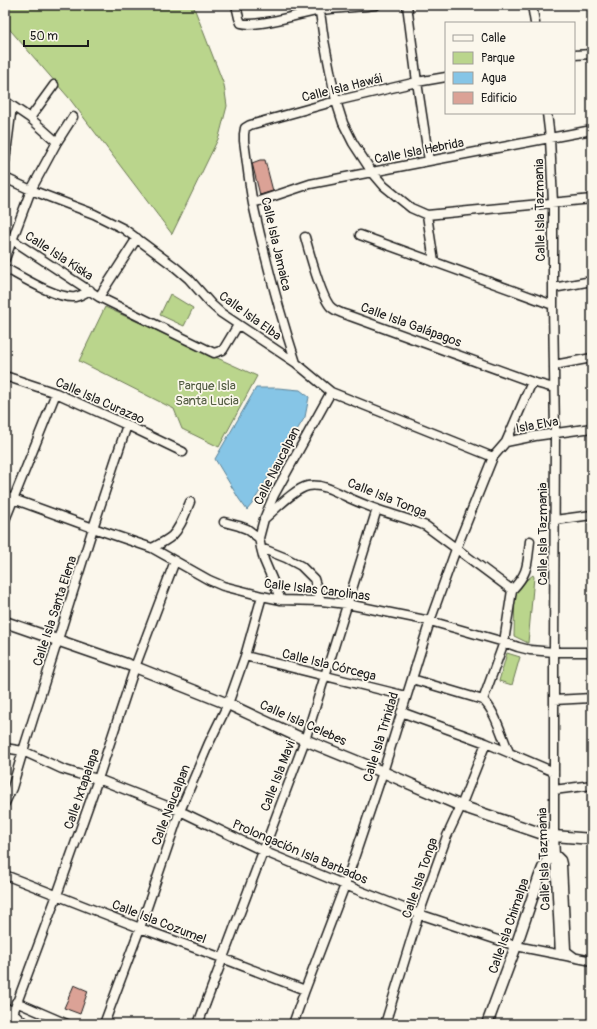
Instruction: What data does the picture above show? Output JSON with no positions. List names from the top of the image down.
{
  "streets": {
    "street": [
      "Calle Isla Hawái",
      "Calle Isla Hebrida",
      "Calle Isla Tazmania",
      "Calle Isla Jamaica",
      "Calle Isla Kiska",
      "Calle Isla Elba",
      "Calle Isla Galápagos",
      "Calle Isla Curazao",
      "Isla Elva",
      "Calle Naucalpan",
      "Calle Isla Tonga",
      "Calle Islas Carolinas",
      "Calle Isla Santa Elena",
      "Calle Isla Córcega",
      "Calle Isla Celebes",
      "Calle Isla Trinidad",
      "Calle Isla Mavi",
      "Calle Ixtapalapa",
      "Prolongación Isla Barbados",
      "Calle Isla Cozumel",
      "Calle Isla Chimalpa"
    ]
  },
  "crossings": [
    ["Calle Isla Hawái", "Calle Isla Jamaica"],
    ["Calle Isla Hebrida", "Calle Isla Tazmania"],
    ["Calle Isla Hebrida", "Calle Isla Jamaica"],
    ["Calle Isla Tazmania", "Calle Isla Galápagos"],
    ["Calle Isla Tazmania", "Isla Elva"],
    ["Calle Isla Tazmania", "Calle Islas Carolinas"],
    ["Calle Isla Tazmania", "Calle Isla Celebes"],
    ["Calle Isla Tazmania", "Prolongación Isla Barbados"],
    ["Calle Isla Tazmania", "Calle Isla Chimalpa"],
    ["Calle Isla Jamaica", "Calle Isla Elba"],
    ["Calle Isla Kiska", "Calle Isla Elba"],
    ["Calle Isla Elba", "Isla Elva"],
    ["Calle Isla Elba", "Calle Naucalpan"],
    ["Calle Isla Elba", "Calle Isla Trinidad"],
    ["Calle Isla Curazao", "Calle Isla Santa Elena"],
    ["Isla Elva", "Calle Isla Trinidad"],
    ["Calle Naucalpan", "Calle Isla Tonga"],
    ["Calle Naucalpan", "Calle Islas Carolinas"],
    ["Calle Naucalpan", "Calle Isla Córcega"],
    ["Calle Naucalpan", "Calle Isla Celebes"],
    ["Calle Naucalpan", "Prolongación Isla Barbados"],
    ["Calle Naucalpan", "Calle Isla Cozumel"],
    ["Calle Isla Tonga", "Calle Isla Celebes"],
    ["Calle Isla Tonga", "Calle Isla Trinidad"],
    ["Calle Isla Tonga", "Calle Isla Mavi"],
    ["Calle Isla Tonga", "Prolongación Isla Barbados"],
    ["Calle Islas Carolinas", "Calle Isla Santa Elena"],
    ["Calle Islas Carolinas", "Calle Isla Trinidad"],
    ["Calle Islas Carolinas", "Calle Isla Mavi"],
    ["Calle Islas Carolinas", "Calle Ixtapalapa"],
    ["Calle Isla Santa Elena", "Calle Isla Celebes"],
    ["Calle Isla Santa Elena", "Prolongación Isla Barbados"],
    ["Calle Isla Córcega", "Calle Isla Trinidad"],
    ["Calle Isla Córcega", "Calle Isla Mavi"],
    ["Calle Isla Celebes", "Calle Isla Trinidad"],
    ["Calle Isla Celebes", "Calle Isla Mavi"],
    ["Calle Isla Celebes", "Calle Ixtapalapa"],
    ["Calle Isla Celebes", "Calle Isla Chimalpa"],
    ["Calle Isla Trinidad", "Prolongación Isla Barbados"],
    ["Calle Isla Trinidad", "Calle Isla Cozumel"],
    ["Calle Isla Mavi", "Prolongación Isla Barbados"],
    ["Calle Isla Mavi", "Calle Isla Cozumel"],
    ["Calle Ixtapalapa", "Prolongación Isla Barbados"],
    ["Calle Ixtapalapa", "Calle Isla Cozumel"],
    ["Prolongación Isla Barbados", "Calle Isla Chimalpa"]
  ],
  "parks": ["Parque Isla Santa Lucia"],
  "legend": [
    "Calle",
    "Parque",
    "Agua",
    "Edificio"
  ],
  "scale_bar": "50 m"
}
